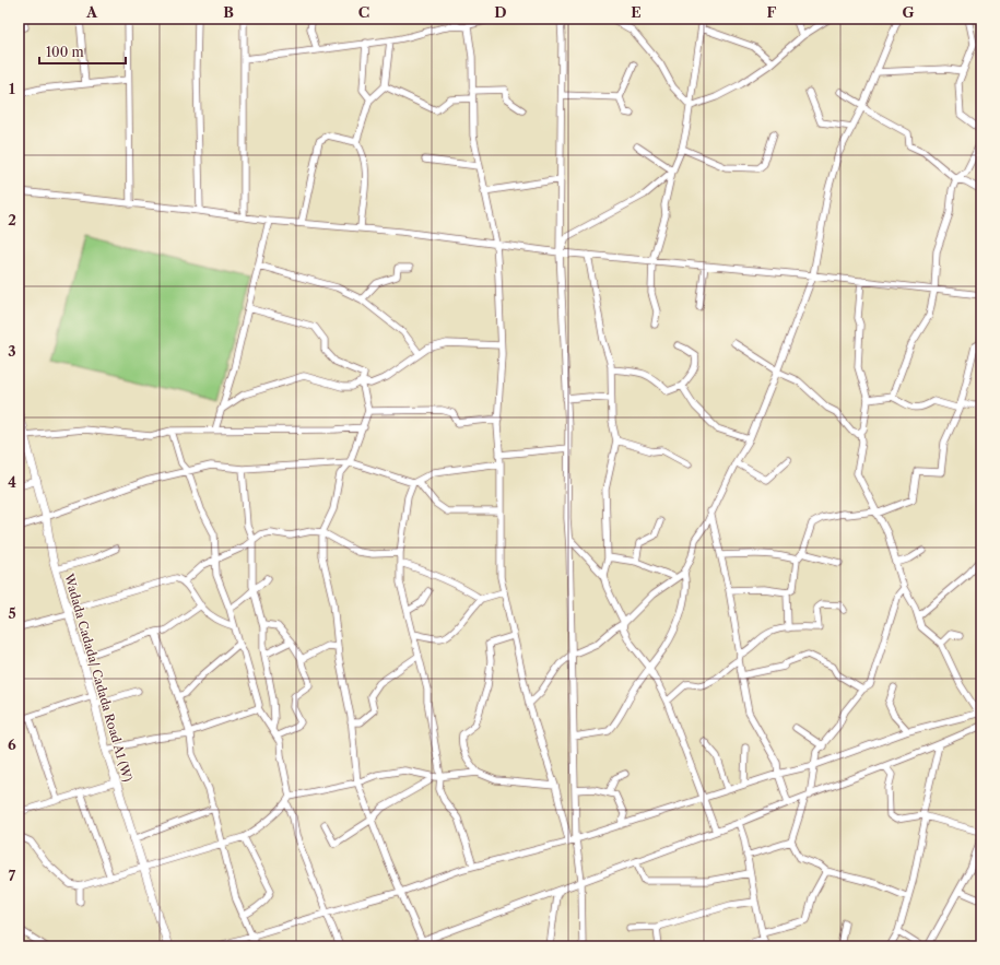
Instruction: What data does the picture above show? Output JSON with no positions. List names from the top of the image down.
{
  "streets": {
    "main road": ["Wadada Cadada/ Cadada Road A1 (W)"]
  },
  "scale_bar": "100 m",
  "grid": {
    "columns": [
      "A",
      "B",
      "C",
      "D",
      "E",
      "F",
      "G"
    ],
    "rows": [
      "1",
      "2",
      "3",
      "4",
      "5",
      "6",
      "7"
    ]
  }
}
